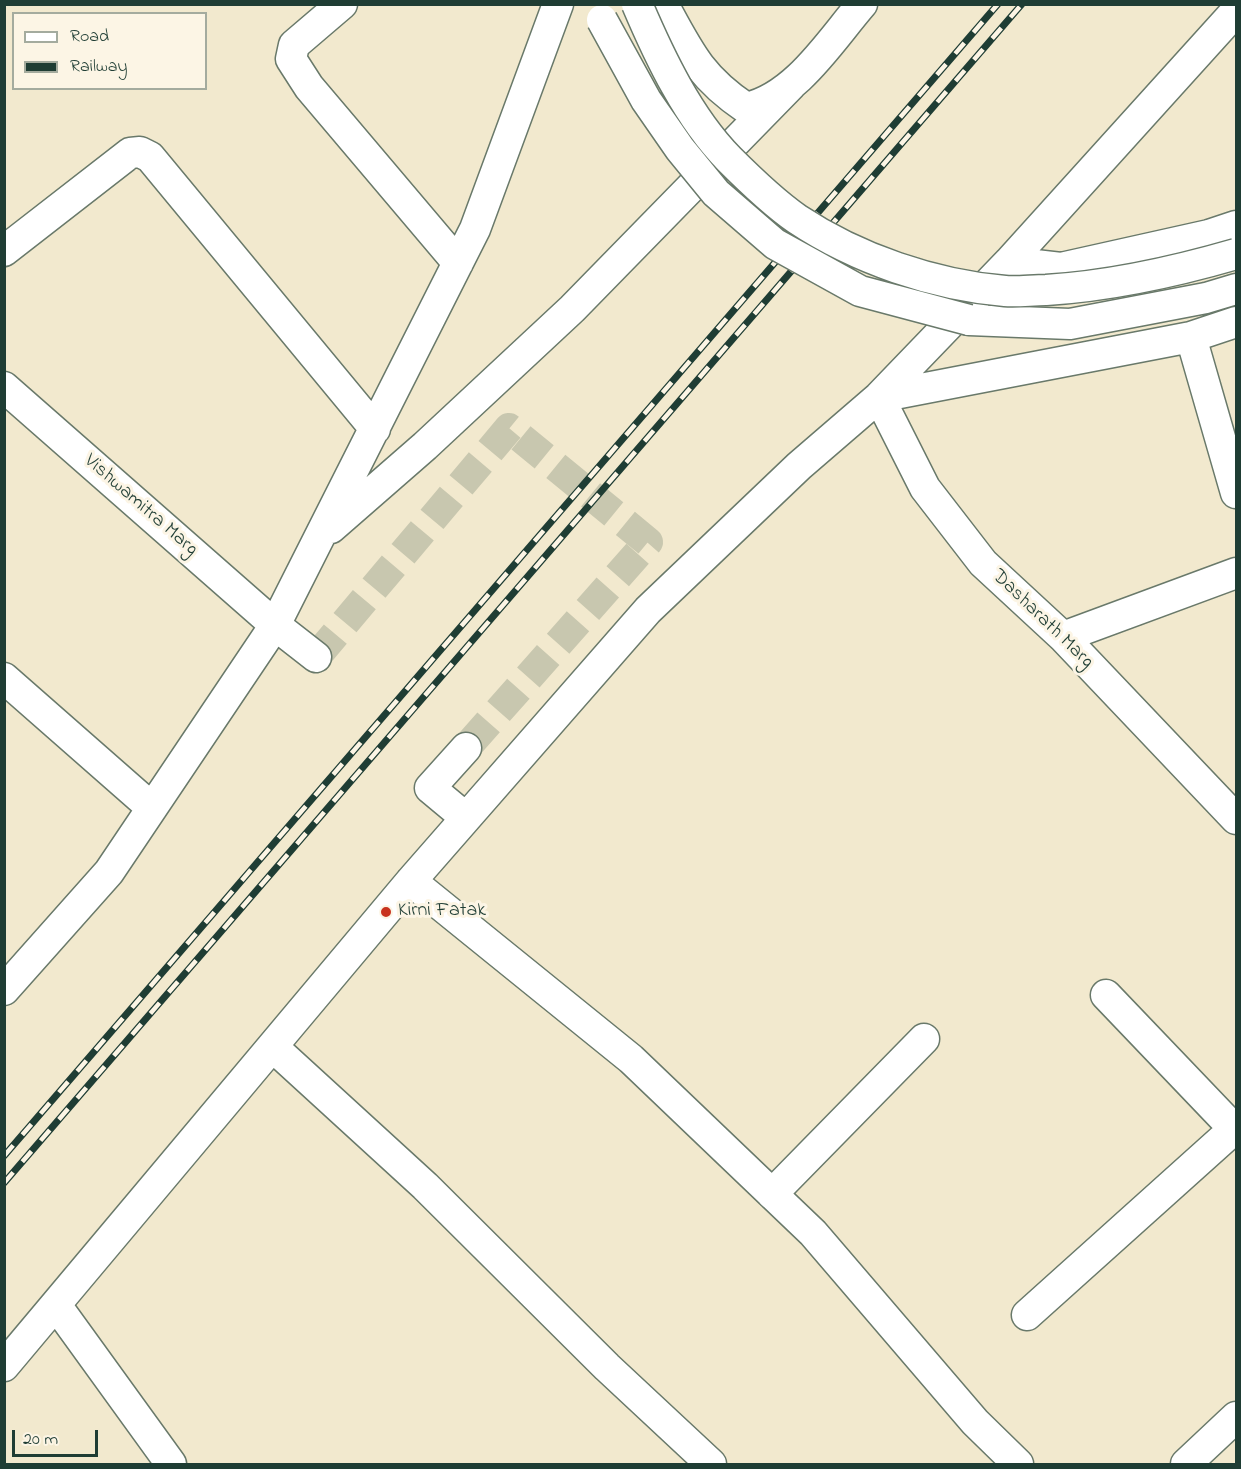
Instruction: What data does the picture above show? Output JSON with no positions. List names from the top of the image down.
{
  "streets": {
    "street": ["Vishwamitra Marg", "Dasharath Marg"]
  },
  "places": ["Kirni Fatak"],
  "legend": ["Road", "Railway"],
  "scale_bar": "20 m"
}
